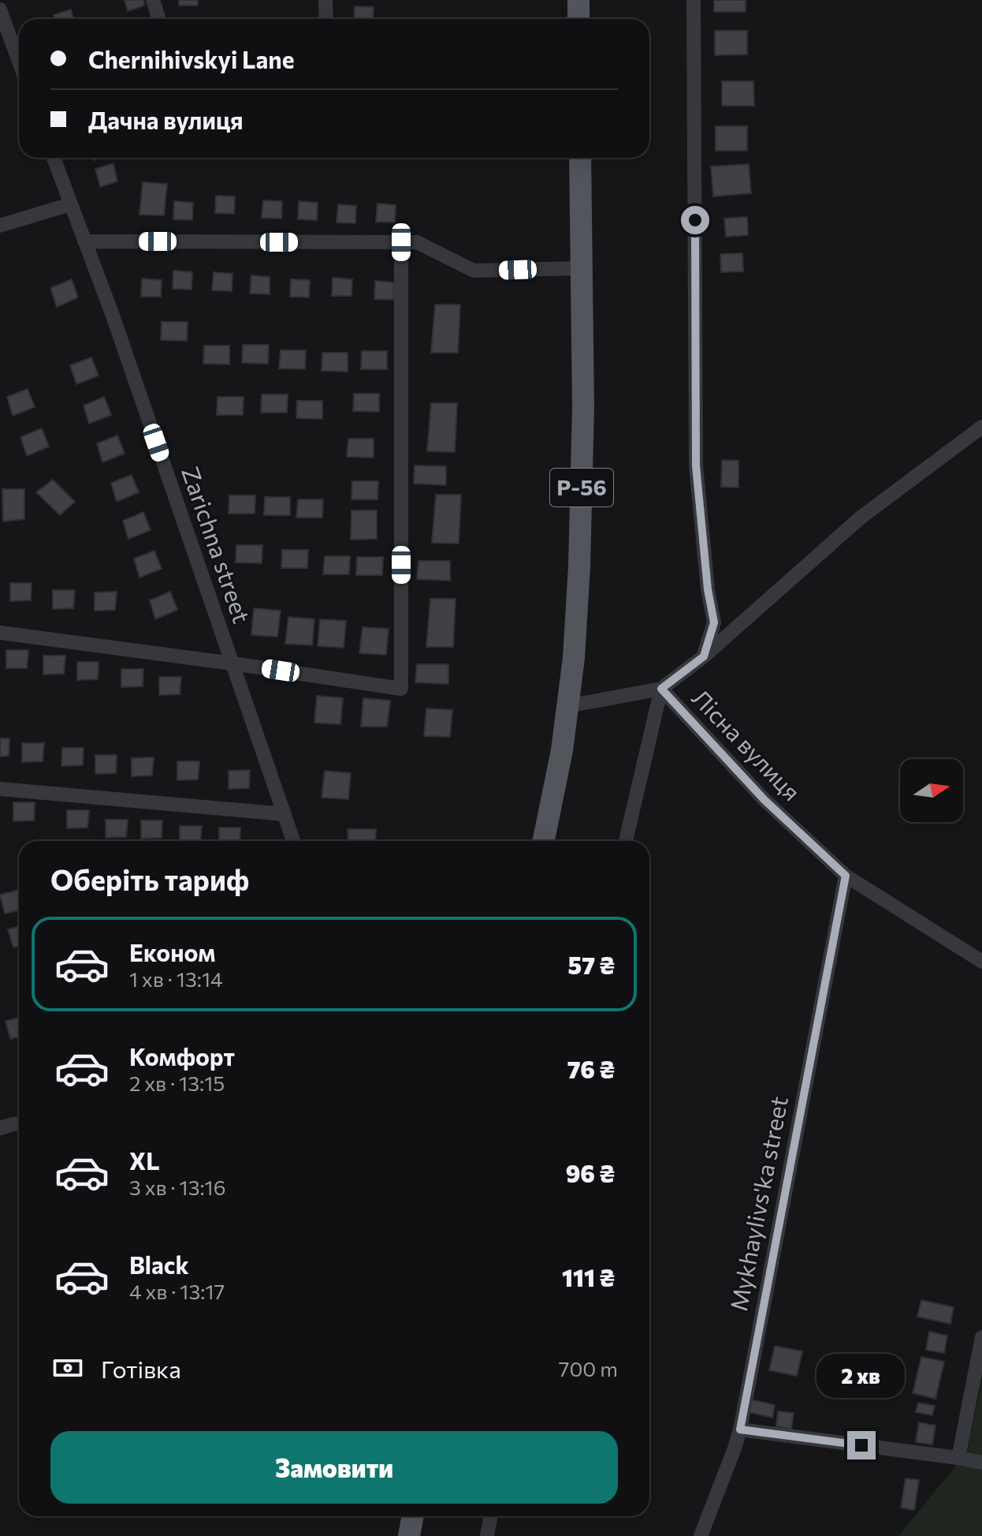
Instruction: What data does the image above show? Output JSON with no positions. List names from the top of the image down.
{
  "streets": {
    "main road": ["Р-56"],
    "street": ["Zarichna street", "Лісна вулиця", "Mykhaylivsʹka street"]
  },
  "crossings": [
    ["Лісна вулиця", "Mykhaylivsʹka street"]
  ],
  "north": "right",
  "page": {
    "banner": ["Chernihivskyi Lane", "Дачна вулиця"],
    "heading": "Оберіть тариф",
    "list": [
      {
        "name": "Економ",
        "note": "1 хв · 13:14",
        "value": "57 ₴"
      },
      {
        "name": "Комфорт",
        "note": "2 хв · 13:15",
        "value": "76 ₴"
      },
      {
        "name": "XL",
        "note": "3 хв · 13:16",
        "value": "96 ₴"
      },
      {
        "name": "Black",
        "note": "4 хв · 13:17",
        "value": "111 ₴"
      }
    ],
    "pay": ["Готівка", "700 m"],
    "bubble": "2 хв",
    "buttons": "Замовити"
  }
}
